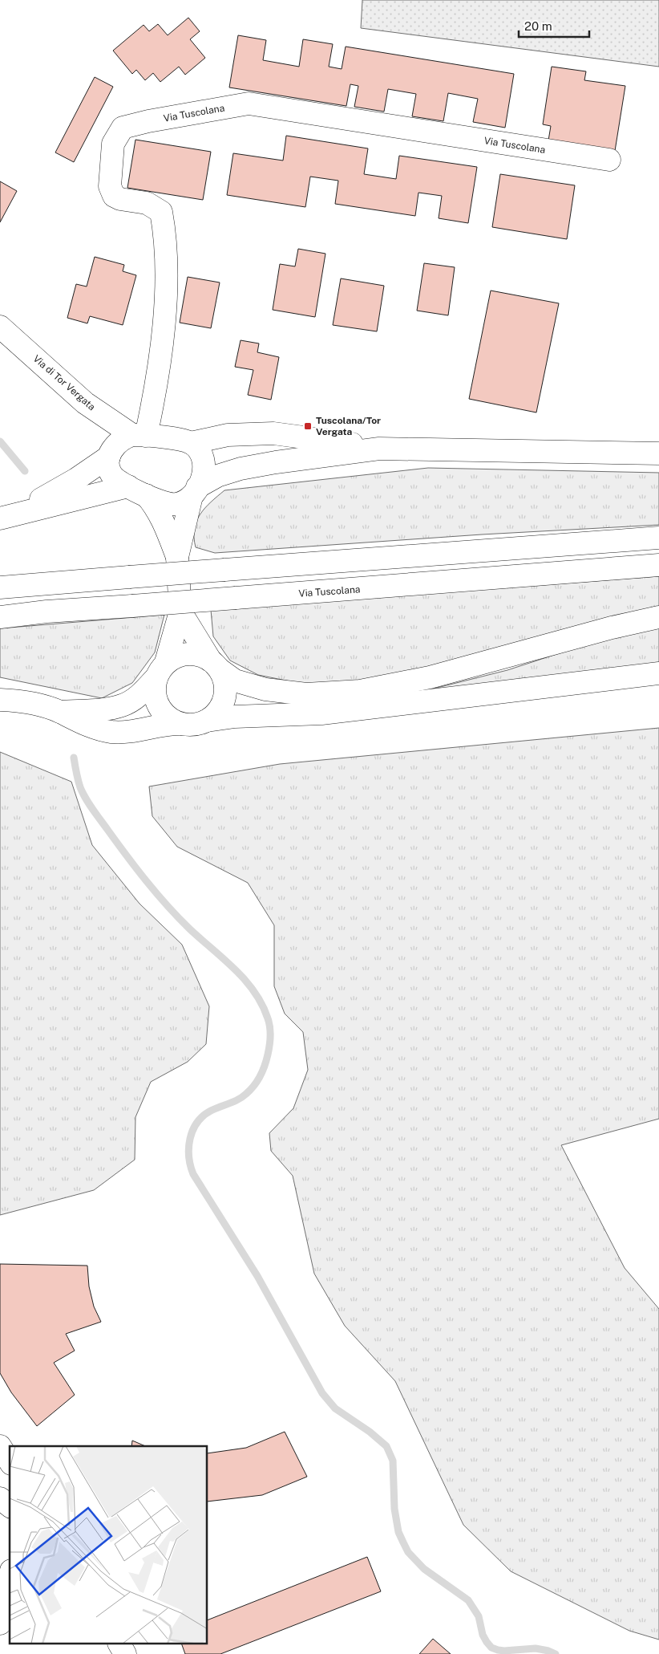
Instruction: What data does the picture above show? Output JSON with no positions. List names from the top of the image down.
{
  "streets": {
    "street": ["Via Tuscolana", "Via di Tor Vergata"]
  },
  "crossings": [
    ["Via Tuscolana", "Via di Tor Vergata"]
  ],
  "places": {
    "transit": ["Tuscolana/Tor Vergata"]
  },
  "scale_bar": "20 m"
}
